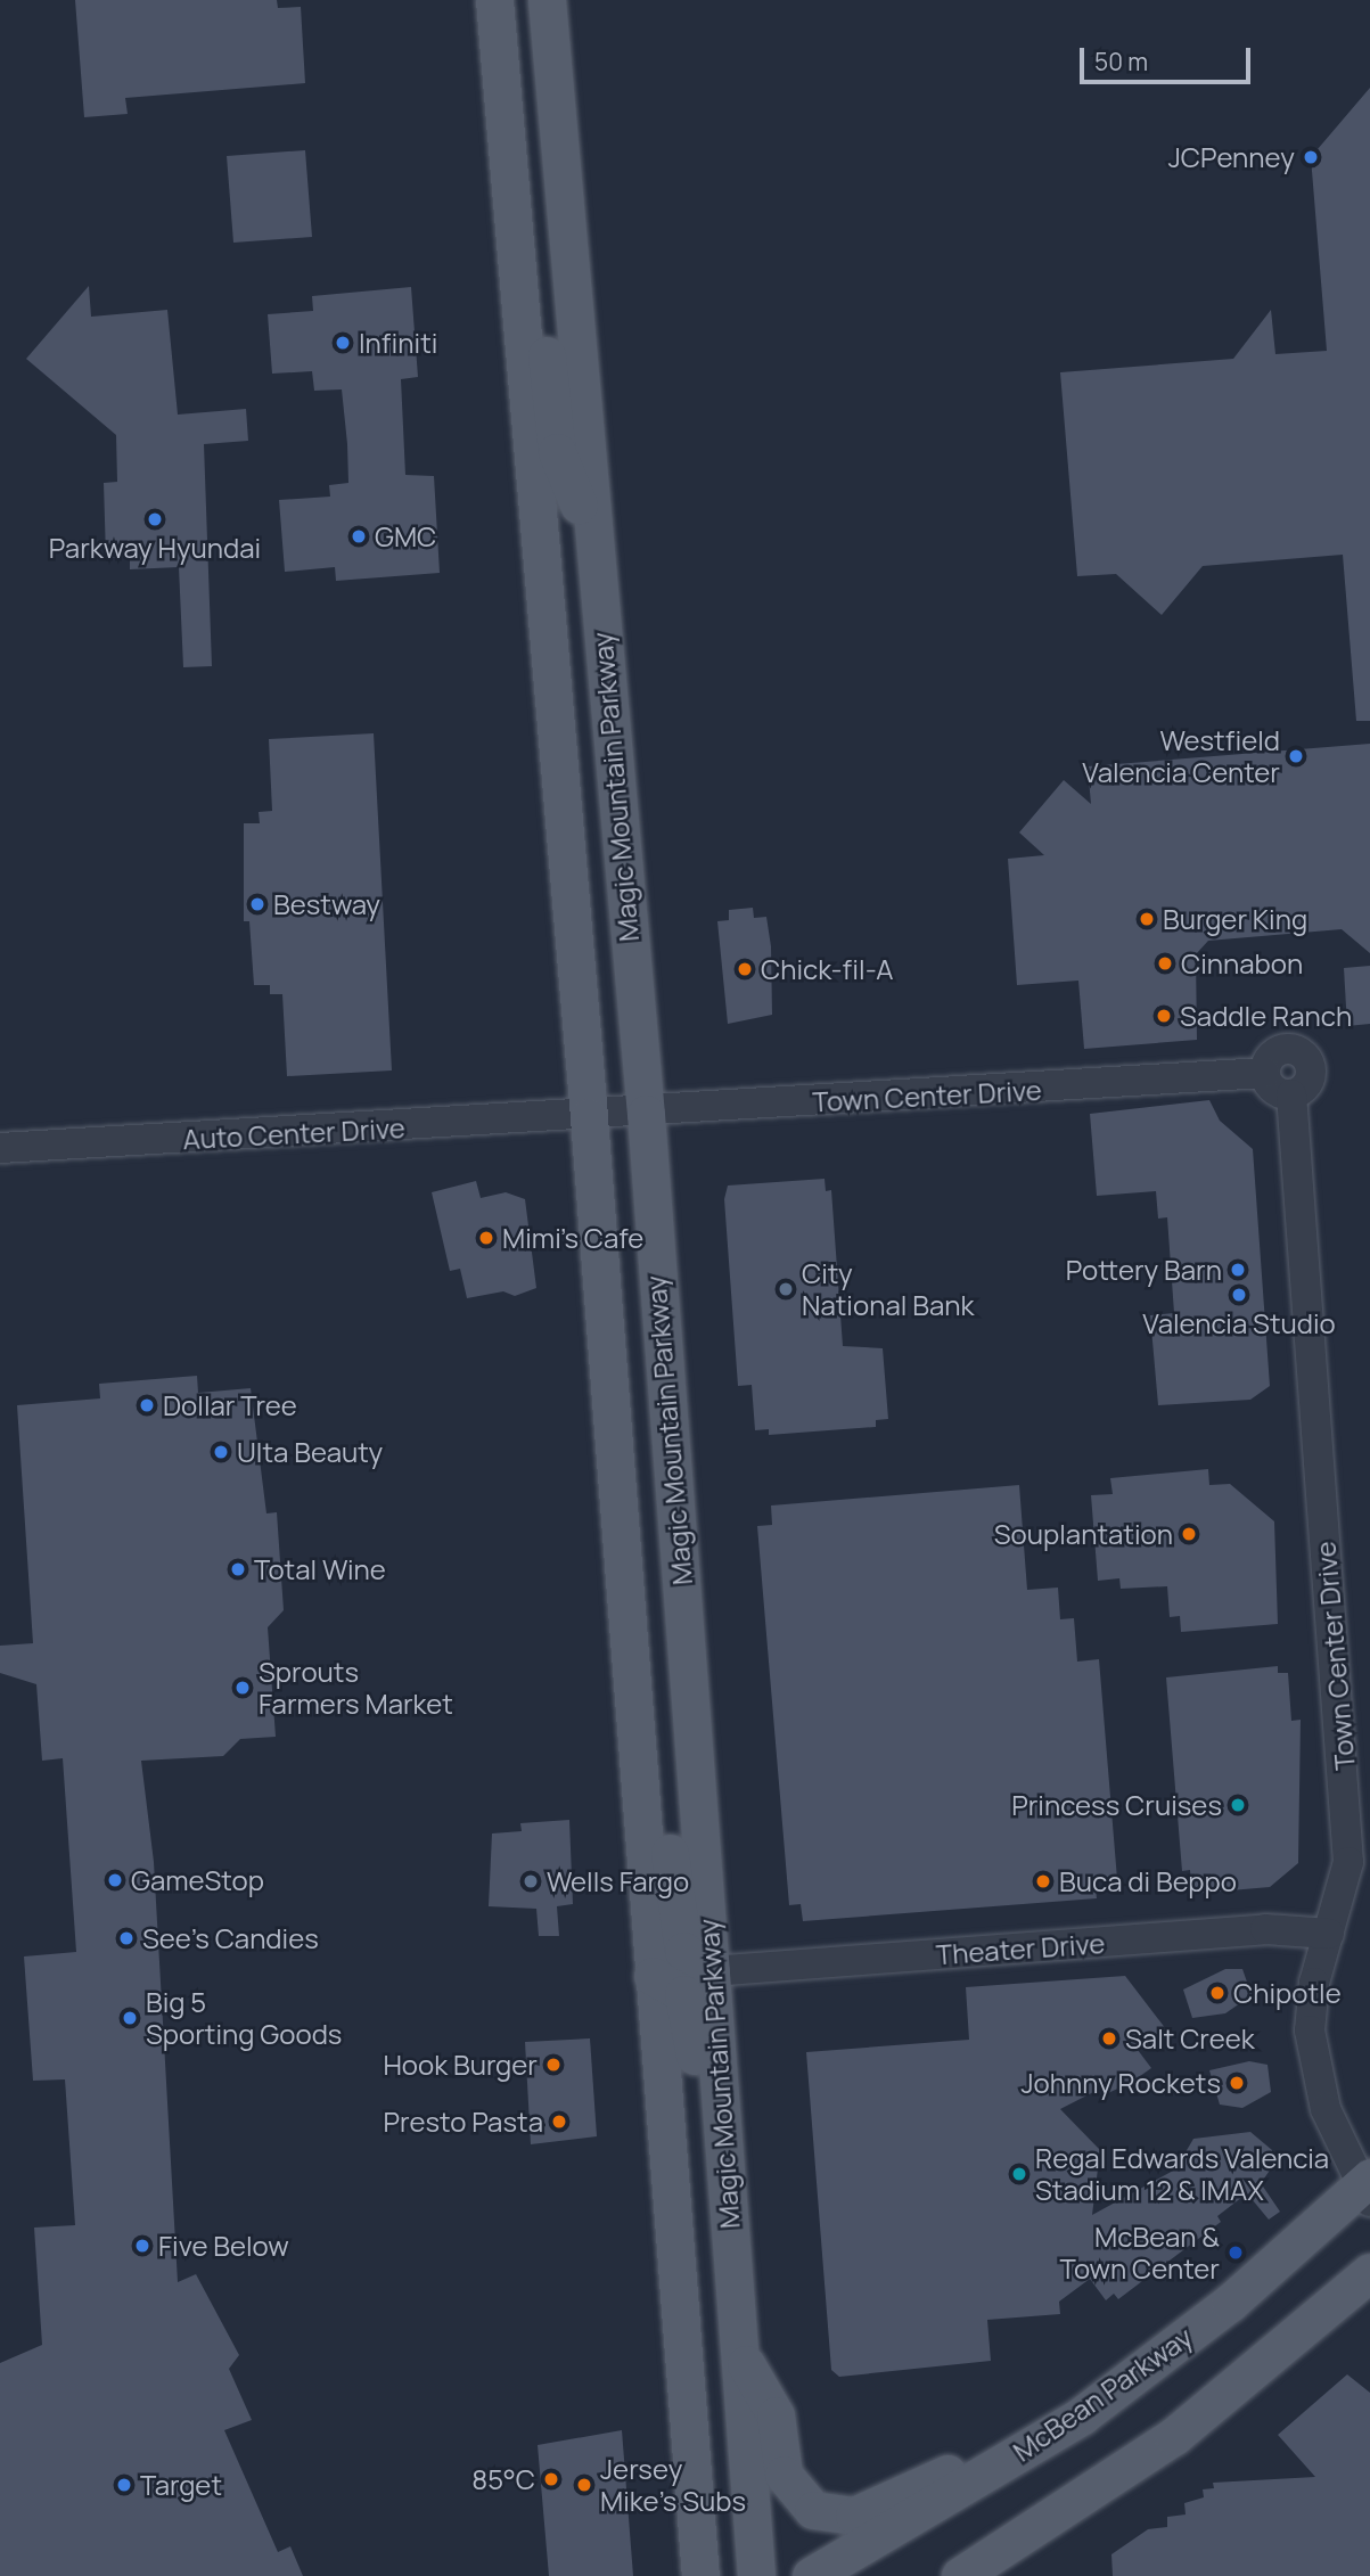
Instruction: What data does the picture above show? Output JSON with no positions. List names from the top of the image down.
{
  "streets": {
    "main road": ["Magic Mountain Parkway", "McBean Parkway"],
    "street": ["Town Center Drive", "Auto Center Drive", "Theater Drive"]
  },
  "crossings": [
    ["Magic Mountain Parkway", "Town Center Drive"],
    ["Magic Mountain Parkway", "Auto Center Drive"],
    ["Magic Mountain Parkway", "Theater Drive"],
    ["Town Center Drive", "Auto Center Drive"],
    ["Town Center Drive", "Theater Drive"],
    ["Town Center Drive", "McBean Parkway"]
  ],
  "places": [
    "JCPenney",
    "Infiniti",
    "Parkway Hyundai",
    "GMC",
    "Westfield Valencia Center",
    "Bestway",
    "Burger King",
    "Cinnabon",
    "Chick-fil-A",
    "Saddle Ranch",
    "Mimi's Cafe",
    "Pottery Barn",
    "City National Bank",
    "Valencia Studio",
    "Dollar Tree",
    "Ulta Beauty",
    "Souplantation",
    "Total Wine",
    "Sprouts Farmers Market",
    "Princess Cruises",
    "GameStop",
    "Wells Fargo",
    "Buca di Beppo",
    "See's Candies",
    "Chipotle",
    "Big 5 Sporting Goods",
    "Salt Creek",
    "Hook Burger",
    "Johnny Rockets",
    "Presto Pasta",
    "Regal Edwards Valencia Stadium 12 & IMAX",
    "Five Below",
    "McBean & Town Center",
    "85°C",
    "Target",
    "Jersey Mike's Subs"
  ],
  "scale_bar": "50 m"
}
